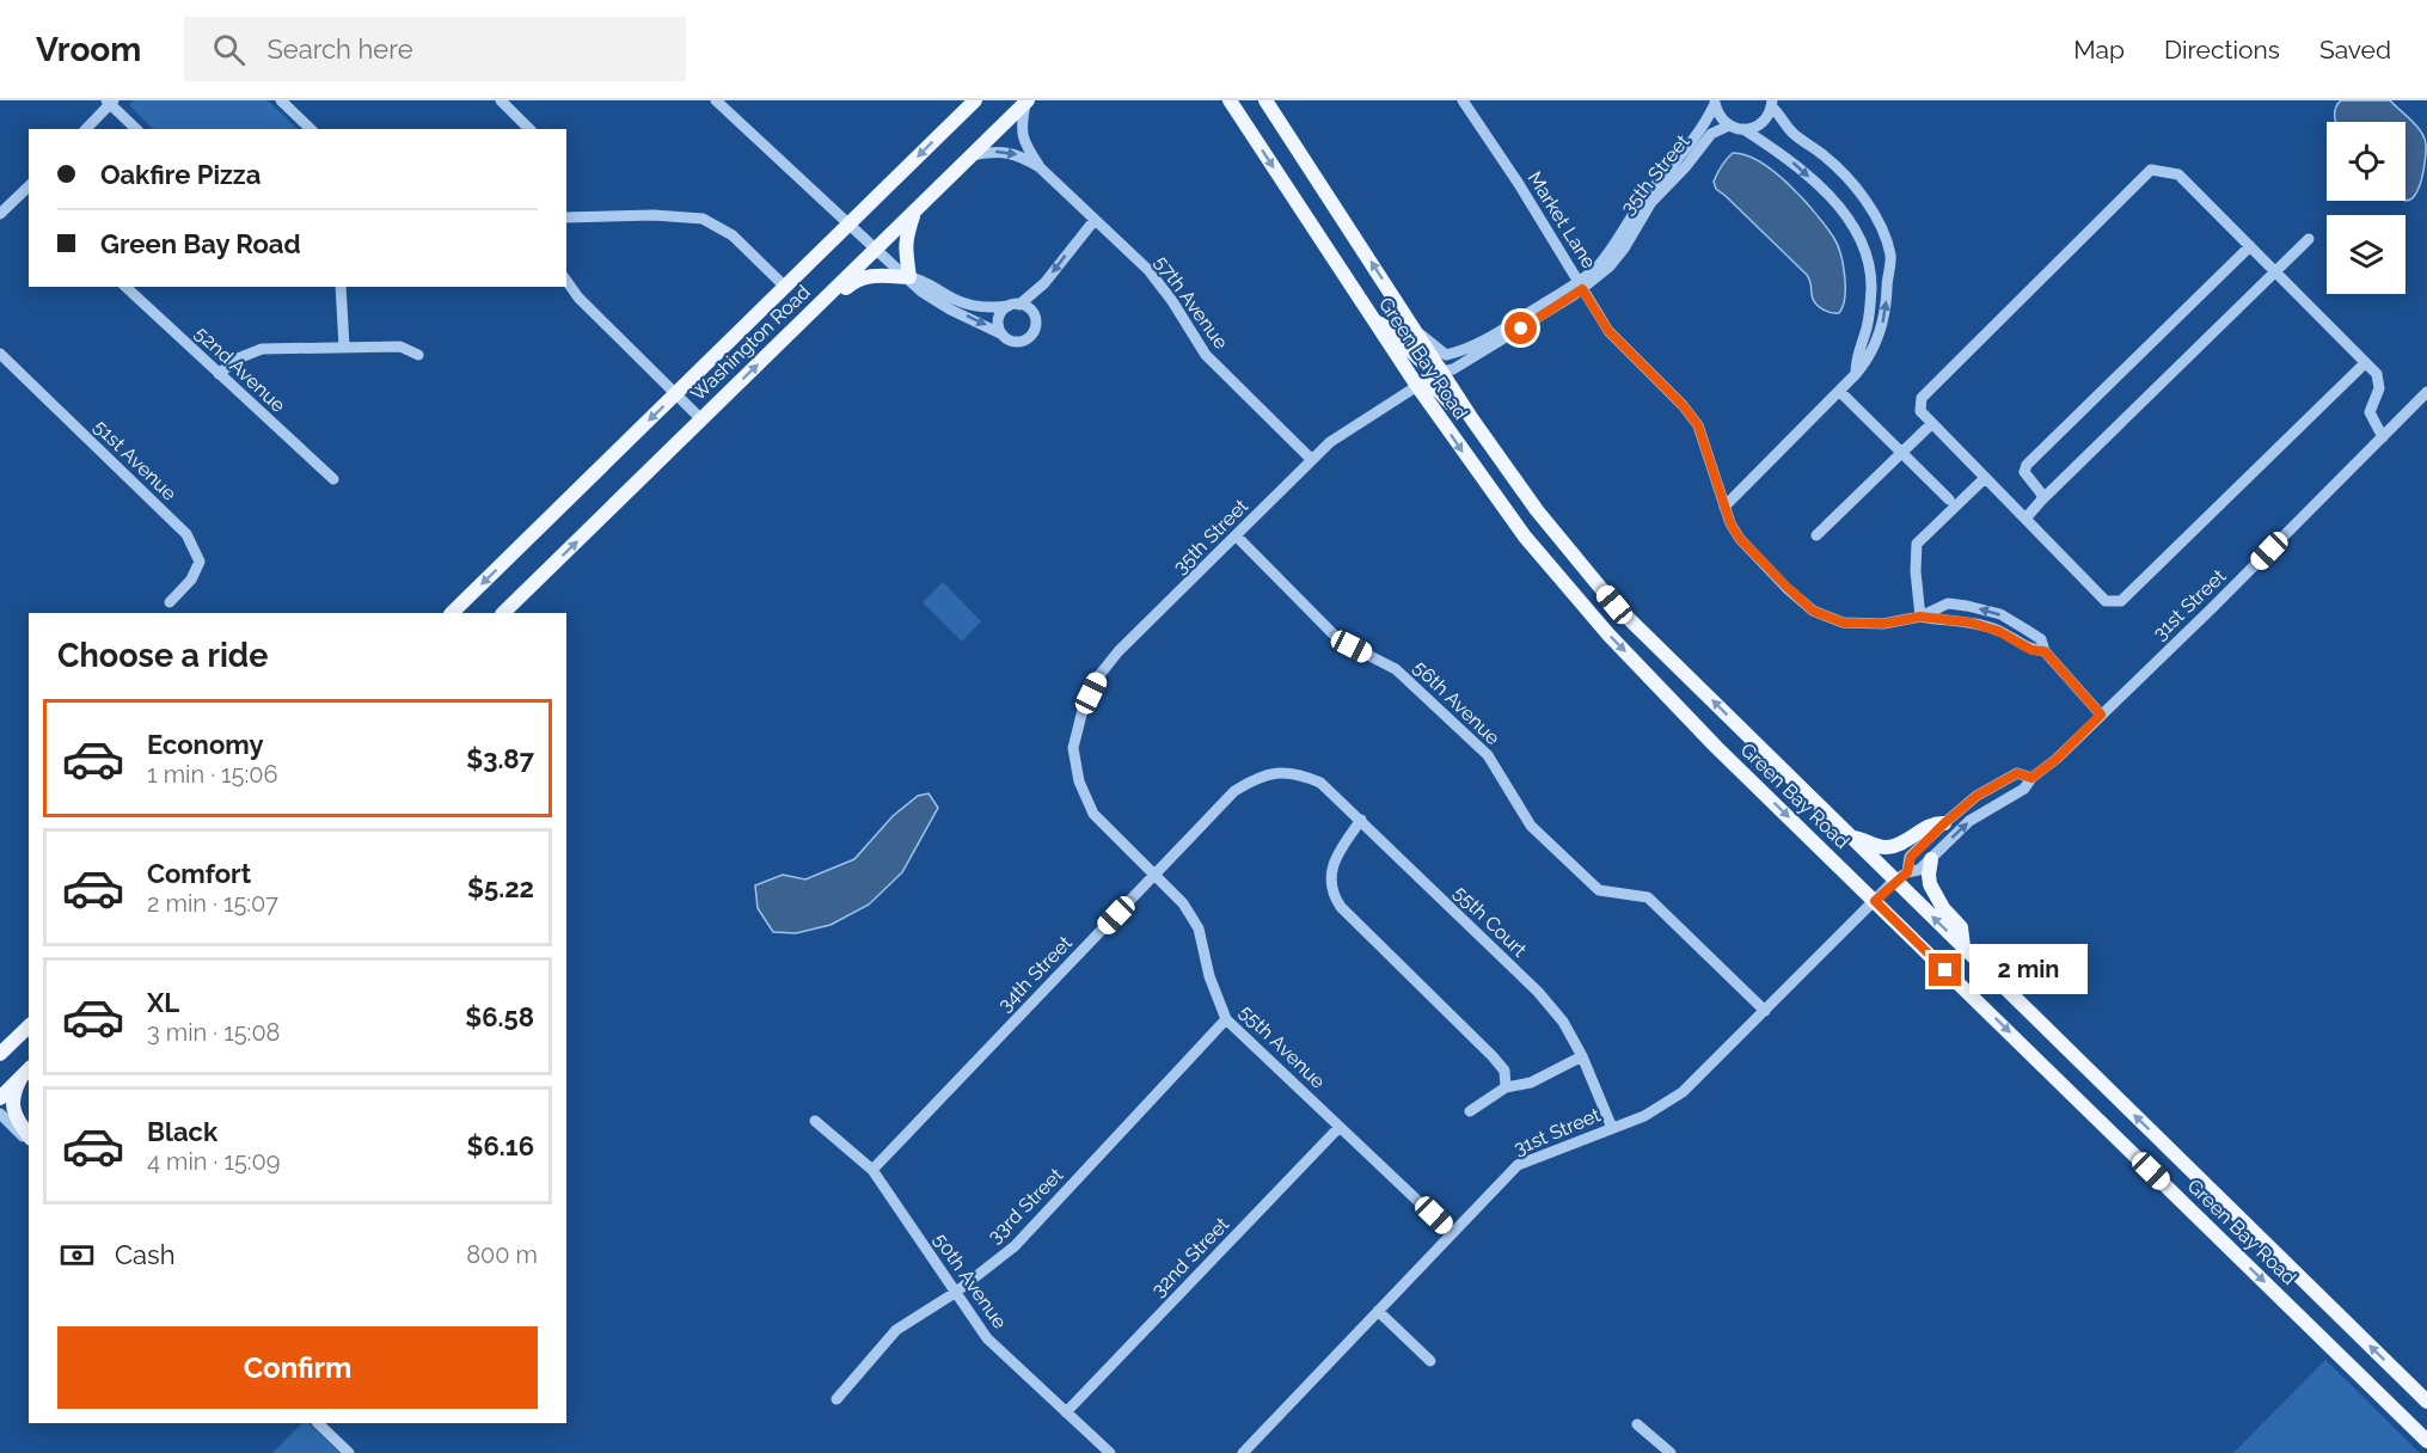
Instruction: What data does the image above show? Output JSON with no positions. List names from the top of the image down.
{
  "streets": {
    "main road": ["Washington Road", "Green Bay Road"],
    "street": [
      "35th Street",
      "Market Lane",
      "57th Avenue",
      "52nd Avenue",
      "51st Avenue",
      "31st Street",
      "56th Avenue",
      "55th Court",
      "34th Street",
      "55th Avenue",
      "33rd Street",
      "32nd Street",
      "50th Avenue"
    ]
  },
  "crossings": [
    ["35th Street", "Market Lane"],
    ["35th Street", "57th Avenue"],
    ["35th Street", "Green Bay Road"],
    ["35th Street", "56th Avenue"],
    ["35th Street", "55th Avenue"],
    ["Market Lane", "31st Street"],
    ["57th Avenue", "Washington Road"],
    ["Green Bay Road", "31st Street"],
    ["31st Street", "56th Avenue"],
    ["31st Street", "55th Court"],
    ["31st Street", "55th Avenue"],
    ["55th Court", "34th Street"],
    ["34th Street", "55th Avenue"],
    ["34th Street", "50th Avenue"],
    ["55th Avenue", "33rd Street"],
    ["55th Avenue", "32nd Street"],
    ["33rd Street", "50th Avenue"],
    ["32nd Street", "50th Avenue"]
  ],
  "page": {
    "header": "Vroom",
    "search": "Search here",
    "nav": ["Map", "Directions", "Saved"],
    "banner": ["Oakfire Pizza", "Green Bay Road"],
    "heading": "Choose a ride",
    "list": [
      {
        "name": "Economy",
        "note": "1 min · 15:06",
        "value": "$3.87"
      },
      {
        "name": "Comfort",
        "note": "2 min · 15:07",
        "value": "$5.22"
      },
      {
        "name": "XL",
        "note": "3 min · 15:08",
        "value": "$6.58"
      },
      {
        "name": "Black",
        "note": "4 min · 15:09",
        "value": "$6.16"
      }
    ],
    "bubble": "2 min",
    "pay": ["Cash", "800 m"],
    "buttons": "Confirm"
  }
}
